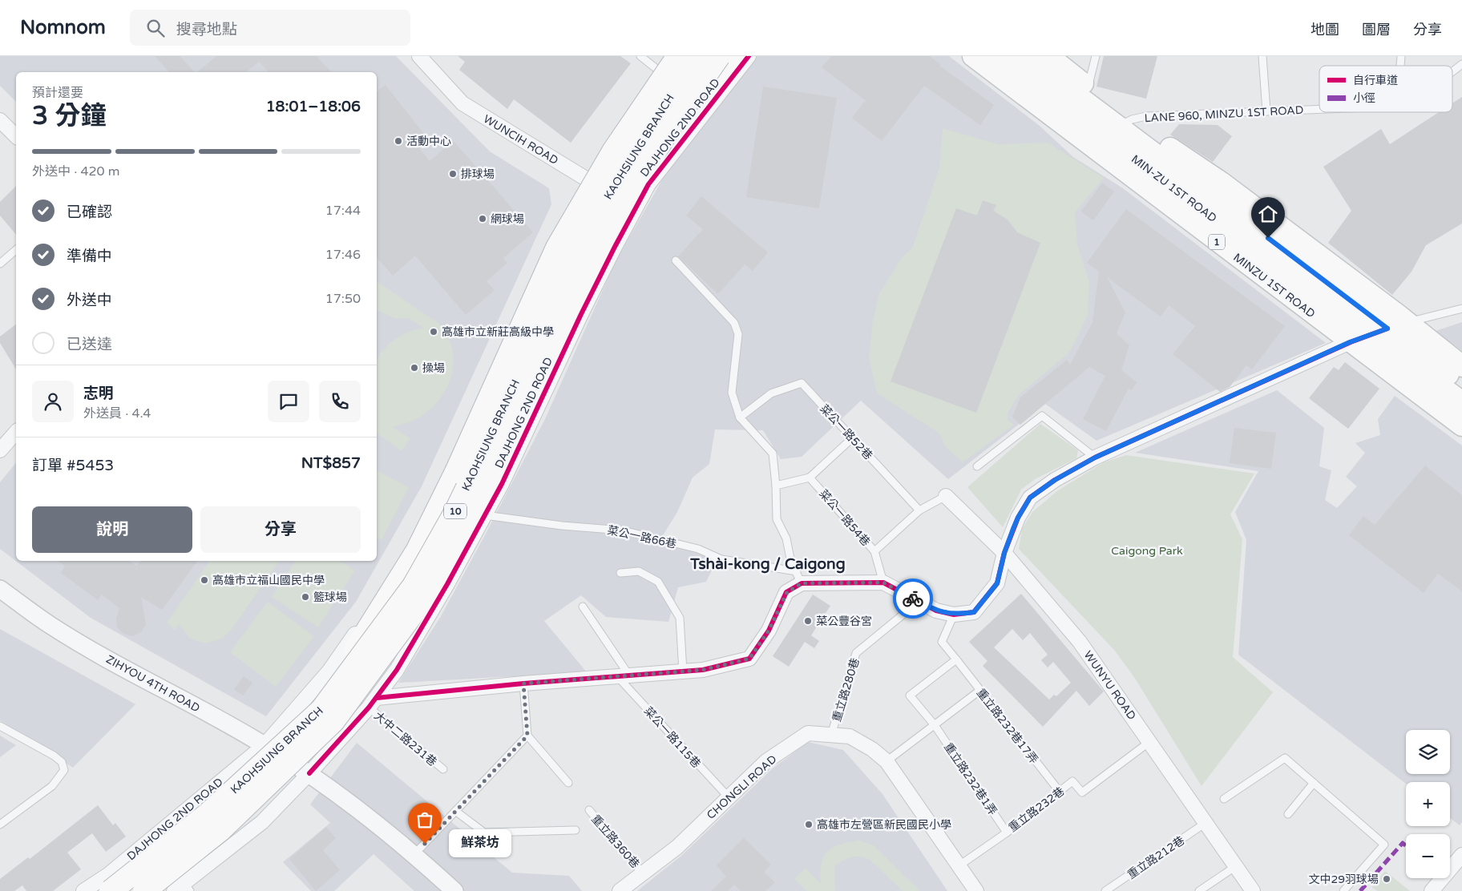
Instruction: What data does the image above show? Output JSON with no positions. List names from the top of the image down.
{
  "streets": {
    "highway": ["KAOHSIUNG BRANCH", "10"],
    "main road": ["MIN-ZU 1ST ROAD", "1", "MINZU 1ST ROAD"],
    "street": [
      "DAJHONG 2ND ROAD",
      "WUNCIH ROAD",
      "ZIHYOU 4TH ROAD",
      "WUNYU ROAD",
      "CHONGLI ROAD"
    ],
    "lane": [
      "LANE 960, MINZU 1ST ROAD",
      "菜公一路52巷",
      "菜公一路54巷",
      "菜公一路66巷",
      "重立路280巷",
      "重立路232巷17弄",
      "菜公一路115巷",
      "大中二路231巷",
      "重立路232巷1弄",
      "重立路232巷",
      "重立路360巷",
      "重立路212巷"
    ]
  },
  "crossings": [
    ["LANE 960, MINZU 1ST ROAD", "MINZU 1ST ROAD"],
    ["DAJHONG 2ND ROAD", "WUNCIH ROAD"],
    ["DAJHONG 2ND ROAD", "菜公一路66巷"],
    ["DAJHONG 2ND ROAD", "ZIHYOU 4TH ROAD"],
    ["DAJHONG 2ND ROAD", "大中二路231巷"],
    ["MIN-ZU 1ST ROAD", "MINZU 1ST ROAD"],
    ["菜公一路52巷", "菜公一路54巷"],
    ["菜公一路52巷", "WUNYU ROAD"],
    ["菜公一路52巷", "重立路280巷"],
    ["菜公一路52巷", "重立路232巷17弄"],
    ["菜公一路54巷", "WUNYU ROAD"],
    ["菜公一路54巷", "重立路280巷"],
    ["菜公一路54巷", "重立路232巷17弄"],
    ["WUNYU ROAD", "重立路280巷"],
    ["WUNYU ROAD", "重立路232巷17弄"],
    ["WUNYU ROAD", "重立路232巷"],
    ["WUNYU ROAD", "重立路212巷"],
    ["重立路280巷", "重立路232巷17弄"],
    ["重立路280巷", "CHONGLI ROAD"],
    ["重立路232巷17弄", "重立路232巷1弄"],
    ["重立路232巷17弄", "重立路232巷"],
    ["菜公一路115巷", "CHONGLI ROAD"],
    ["重立路232巷1弄", "重立路232巷"],
    ["CHONGLI ROAD", "重立路232巷"],
    ["CHONGLI ROAD", "重立路360巷"]
  ],
  "districts": ["Tshài-kong / Caigong"],
  "parks": ["Caigong Park"],
  "places": [
    "活動中心",
    "排球場",
    "網球場",
    "高雄市立新莊高級中學",
    "操場",
    "高雄市立福山國民中學",
    "籃球場",
    "菜公豐谷宮",
    "高雄市左營區新民國民小學",
    "鮮茶坊",
    "文中29羽球場"
  ],
  "legend": ["自行車道", "小徑"],
  "page": {
    "header": "Nomnom",
    "search": "搜尋地點",
    "nav": ["地圖", "圖層", "分享"],
    "heading": ["3 分鐘", "預計還要", "18:01–18:06"],
    "panel": [
      "志明",
      "外送員 · 4.4",
      "訂單 #5453",
      "NT$857"
    ],
    "bar": "外送中 · 420 m",
    "list": [
      ["已確認", "17:44"],
      ["準備中", "17:46"],
      ["外送中", "17:50"],
      "已送達"
    ],
    "buttons": ["說明", "分享"],
    "map_buttons": ["+", "−"],
    "bubble": "鮮茶坊"
  }
}
